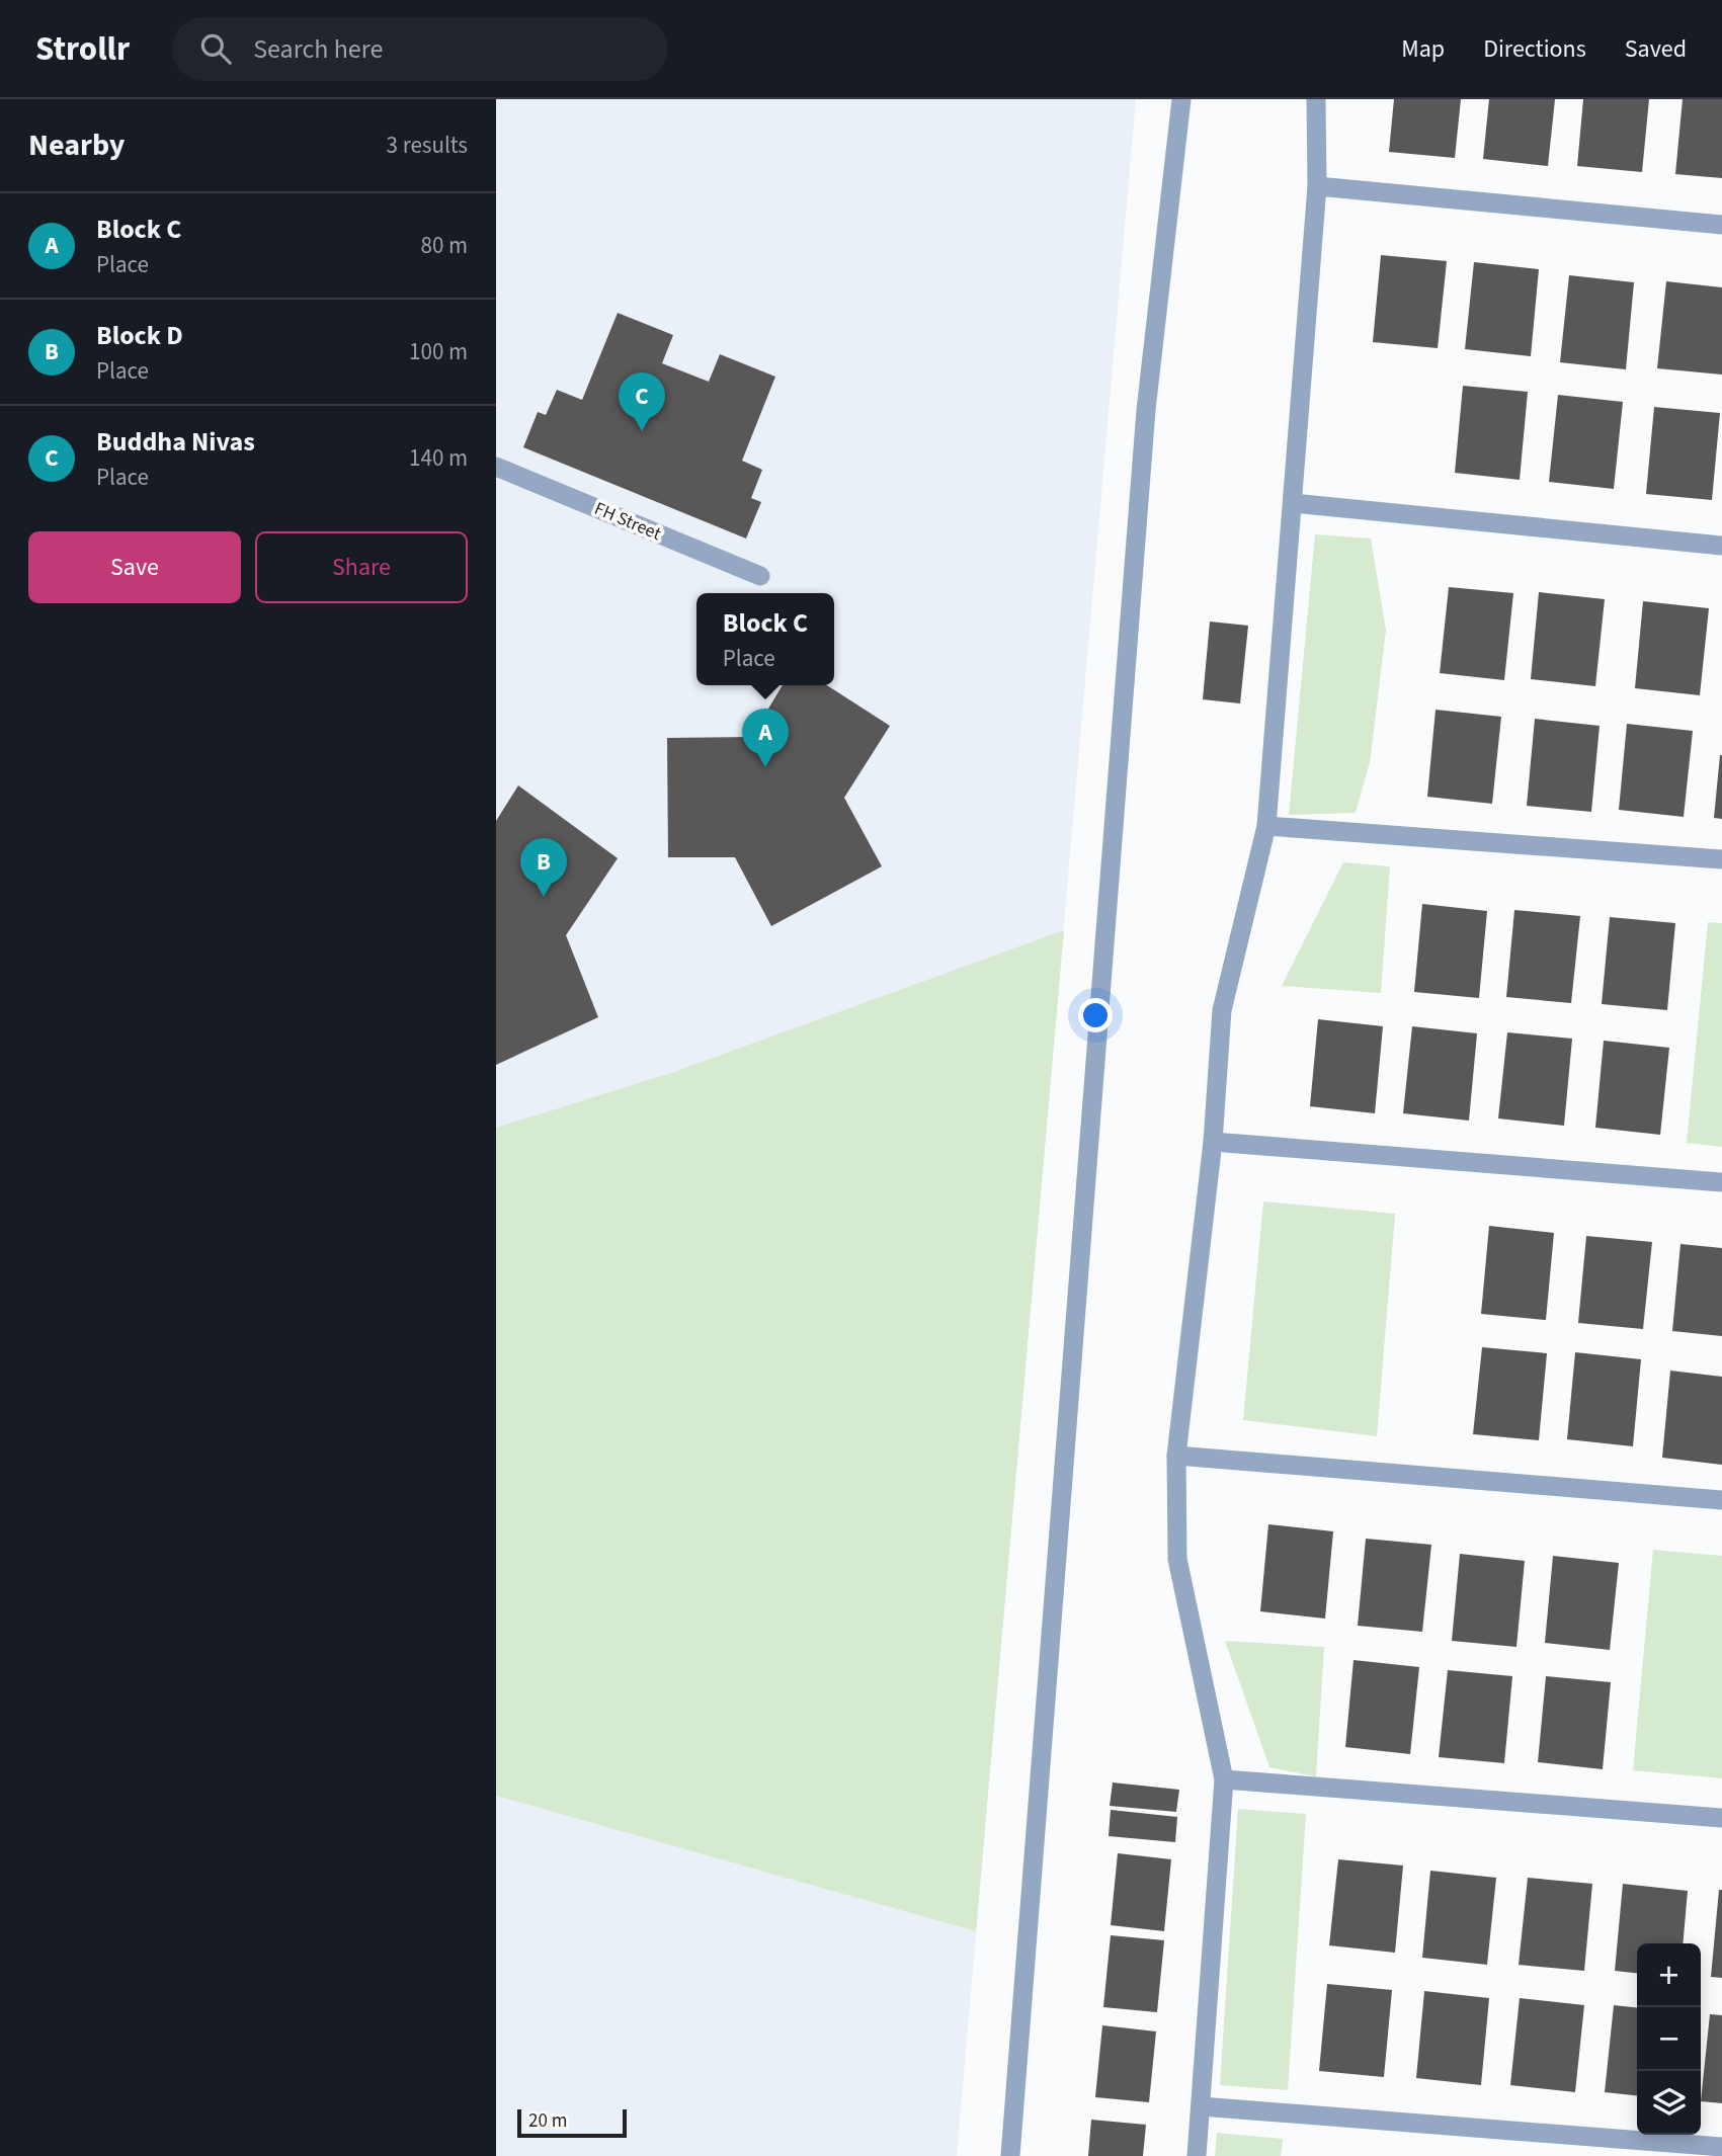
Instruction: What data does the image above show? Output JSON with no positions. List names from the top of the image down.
{
  "streets": {
    "street": ["FH Street"]
  },
  "scale_bar": "20 m",
  "page": {
    "header": "Strollr",
    "search": "Search here",
    "nav": ["Map", "Directions", "Saved"],
    "heading": ["Nearby", "3 results"],
    "list": [
      {
        "mark": "A",
        "name": "Block C",
        "note": "Place",
        "value": "80 m"
      },
      {
        "mark": "B",
        "name": "Block D",
        "note": "Place",
        "value": "100 m"
      },
      {
        "mark": "C",
        "name": "Buddha Nivas",
        "note": "Place",
        "value": "140 m"
      }
    ],
    "pins": ["C", "A", "B"],
    "buttons": ["Save", "Share"],
    "popup": ["Block C", "Place"],
    "map_buttons": ["+", "−"],
    "scale": "20 m"
  }
}
